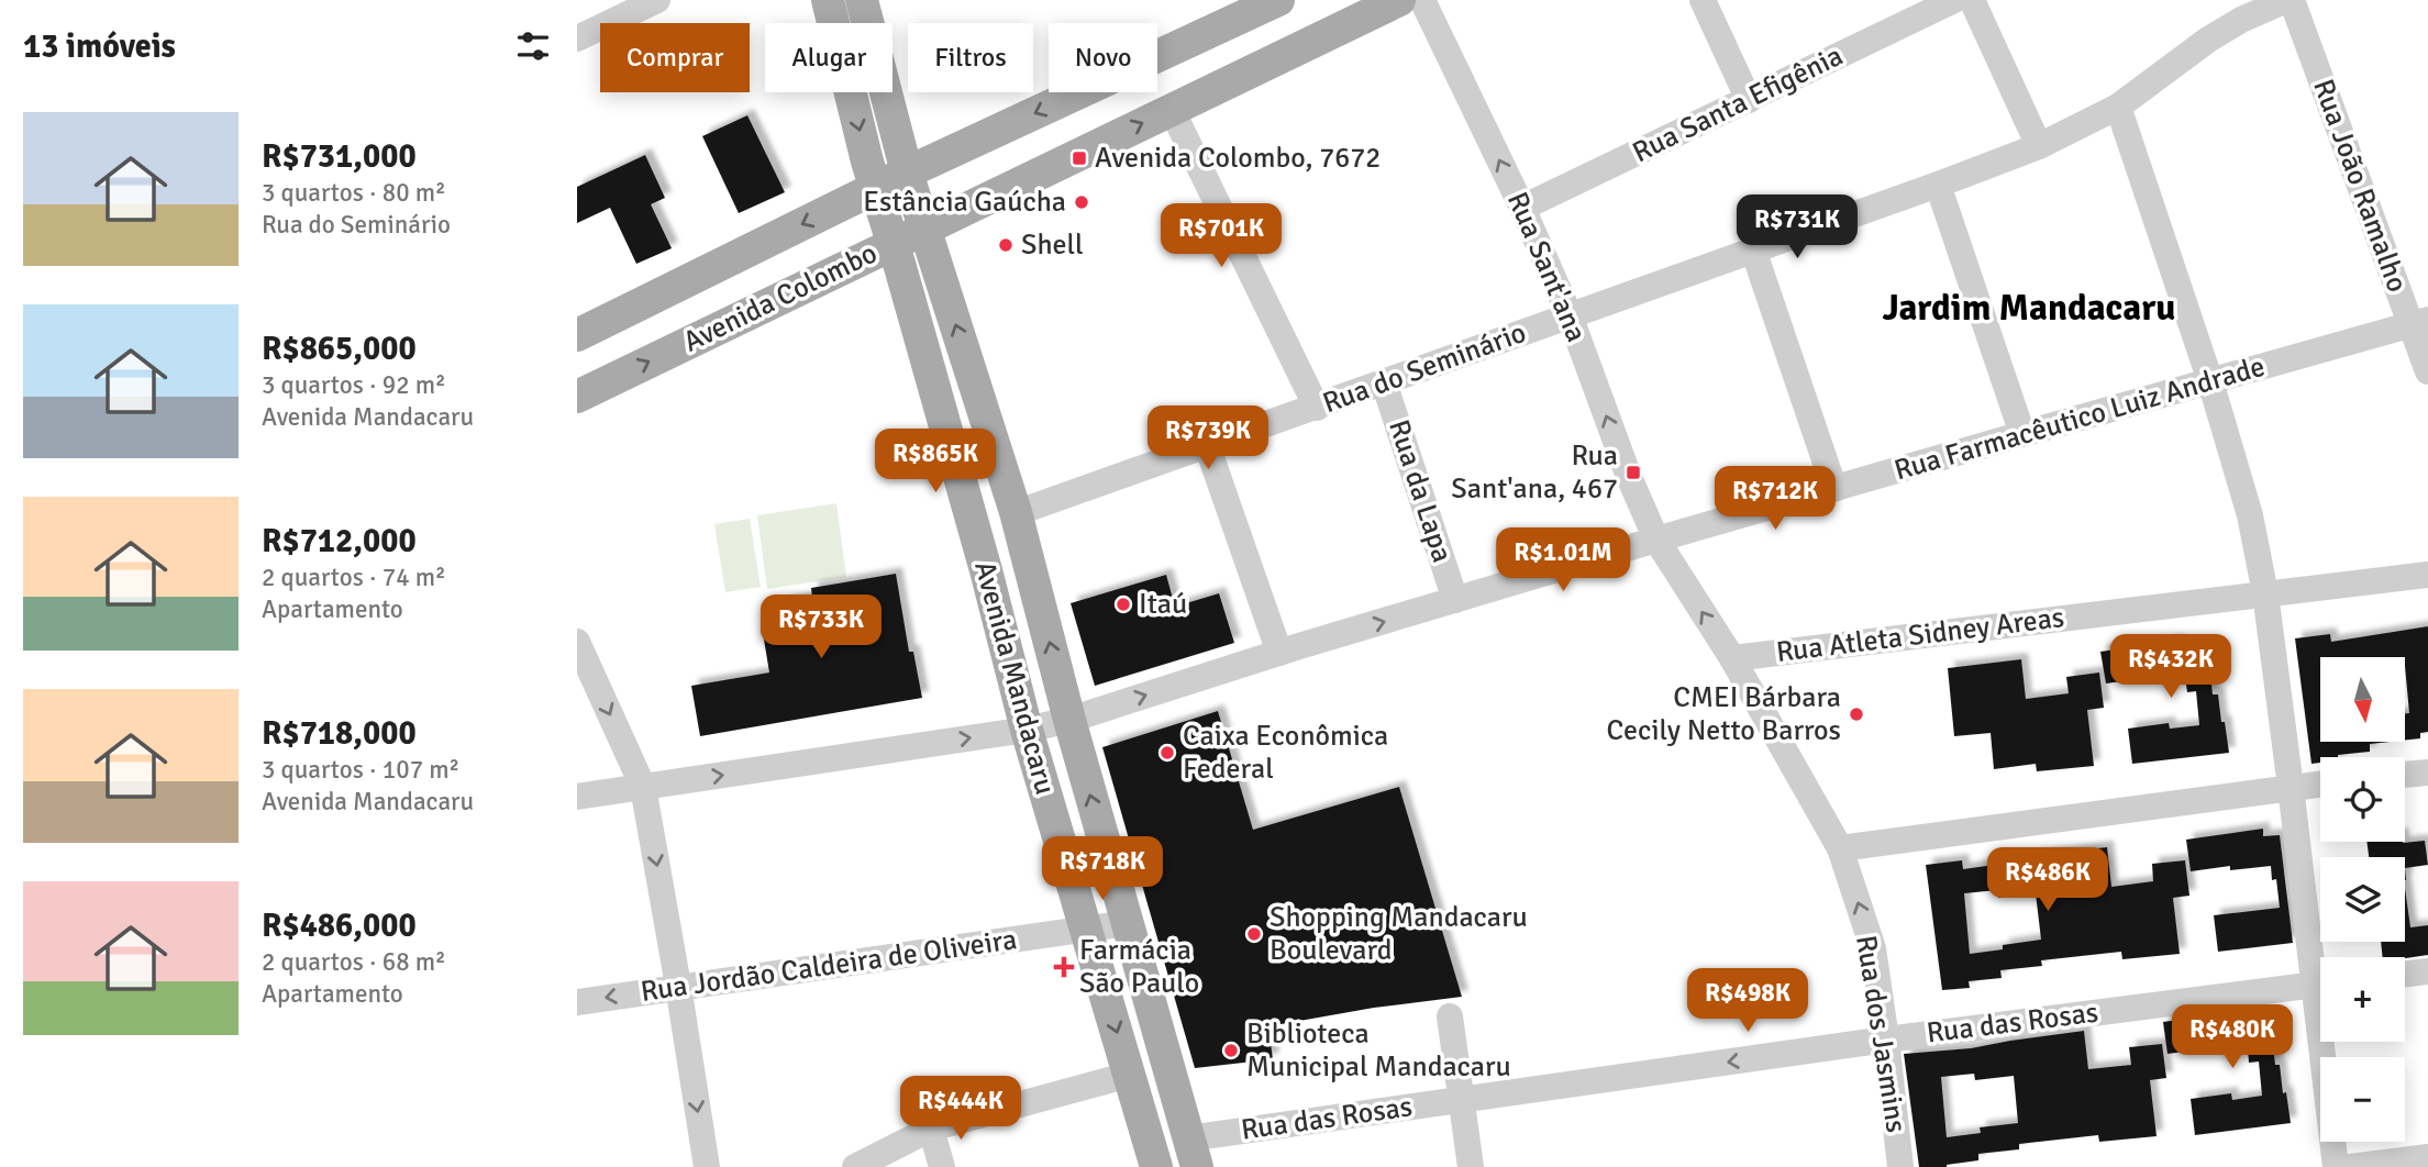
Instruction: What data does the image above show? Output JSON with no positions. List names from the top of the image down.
{
  "streets": {
    "main road": ["Avenida Colombo", "Avenida Mandacaru"],
    "street": [
      "Rua Santa Efigênia",
      "Rua João Ramalho",
      "Rua Sant'ana",
      "Rua do Seminário",
      "Rua Farmacêutico Luiz Andrade",
      "Rua da Lapa",
      "Rua Atleta Sidney Areas",
      "Rua Jordão Caldeira de Oliveira",
      "Rua das Rosas",
      "Rua dos Jasmins"
    ]
  },
  "crossings": [
    ["Rua Santa Efigênia", "Rua Sant'ana"],
    ["Rua João Ramalho", "Rua Farmacêutico Luiz Andrade"],
    ["Rua Sant'ana", "Rua do Seminário"],
    ["Rua Sant'ana", "Rua Farmacêutico Luiz Andrade"],
    ["Rua Sant'ana", "Rua dos Jasmins"],
    ["Avenida Colombo", "Avenida Mandacaru"],
    ["Rua do Seminário", "Rua da Lapa"],
    ["Rua do Seminário", "Avenida Mandacaru"],
    ["Rua Farmacêutico Luiz Andrade", "Rua da Lapa"],
    ["Rua Farmacêutico Luiz Andrade", "Avenida Mandacaru"],
    ["Rua Farmacêutico Luiz Andrade", "Rua dos Jasmins"],
    ["Rua Atleta Sidney Areas", "Rua dos Jasmins"],
    ["Avenida Mandacaru", "Rua Jordão Caldeira de Oliveira"],
    ["Avenida Mandacaru", "Rua das Rosas"],
    ["Rua das Rosas", "Rua dos Jasmins"]
  ],
  "one_way": ["Rua Farmacêutico Luiz Andrade", "Rua das Rosas", "Rua dos Jasmins"],
  "districts": ["Jardim Mandacaru"],
  "places": {
    "transit": ["Avenida Colombo, 7672", "Rua Sant'ana, 467"],
    "other": [
      "Estância Gaúcha",
      "Shell",
      "Itaú",
      "CMEI Bárbara Cecily Netto Barros",
      "Caixa Econômica Federal",
      "Shopping Mandacaru Boulevard",
      "Biblioteca Municipal Mandacaru"
    ],
    "health": ["Farmácia São Paulo"]
  },
  "north": "bottom",
  "page": {
    "heading": "13 imóveis",
    "chip": [
      "Comprar",
      "Alugar",
      "Filtros",
      "Novo"
    ],
    "list": [
      {
        "name": "R$731,000",
        "note": "3 quartos · 80 m² · Rua do Seminário"
      },
      {
        "name": "R$865,000",
        "note": "3 quartos · 92 m² · Avenida Mandacaru"
      },
      {
        "name": "R$712,000",
        "note": "2 quartos · 74 m² · Apartamento"
      },
      {
        "name": "R$718,000",
        "note": "3 quartos · 107 m² · Avenida Mandacaru"
      },
      {
        "name": "R$486,000",
        "note": "2 quartos · 68 m² · Apartamento"
      }
    ],
    "price": [
      "R$731K",
      "R$701K",
      "R$739K",
      "R$865K",
      "R$712K",
      "R$1.01M",
      "R$733K",
      "R$432K",
      "R$718K",
      "R$486K",
      "R$498K",
      "R$480K",
      "R$444K"
    ],
    "map_buttons": ["+", "−"]
  }
}
